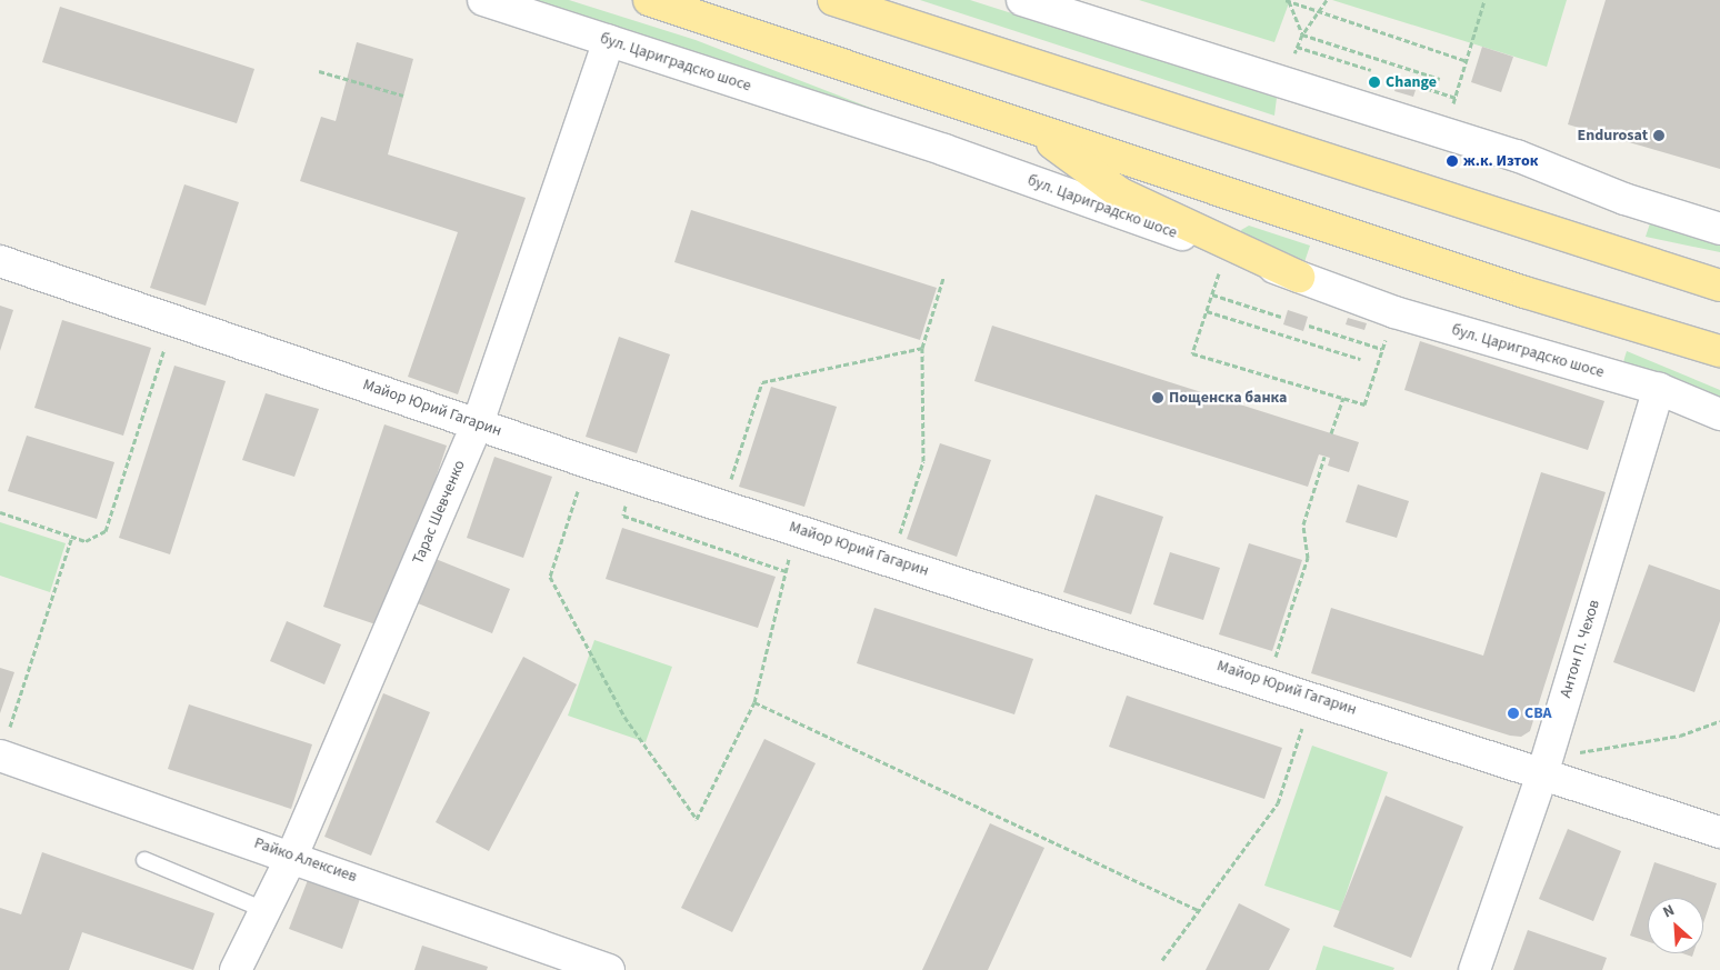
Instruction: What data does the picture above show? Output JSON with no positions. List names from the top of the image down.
{
  "streets": {
    "street": [
      "бул. Цариградско шосе",
      "Майор Юрий Гагарин",
      "Тарас Шевченко",
      "Антон П. Чехов",
      "Райко Алексиев"
    ]
  },
  "crossings": [
    ["бул. Цариградско шосе", "Тарас Шевченко"],
    ["бул. Цариградско шосе", "Антон П. Чехов"],
    ["Майор Юрий Гагарин", "Тарас Шевченко"],
    ["Майор Юрий Гагарин", "Антон П. Чехов"],
    ["Тарас Шевченко", "Райко Алексиев"]
  ],
  "places": [
    "Change",
    "Endurosat",
    "ж.к. Изток",
    "Пощенска банка",
    "CBA"
  ],
  "north": "top left"
}
